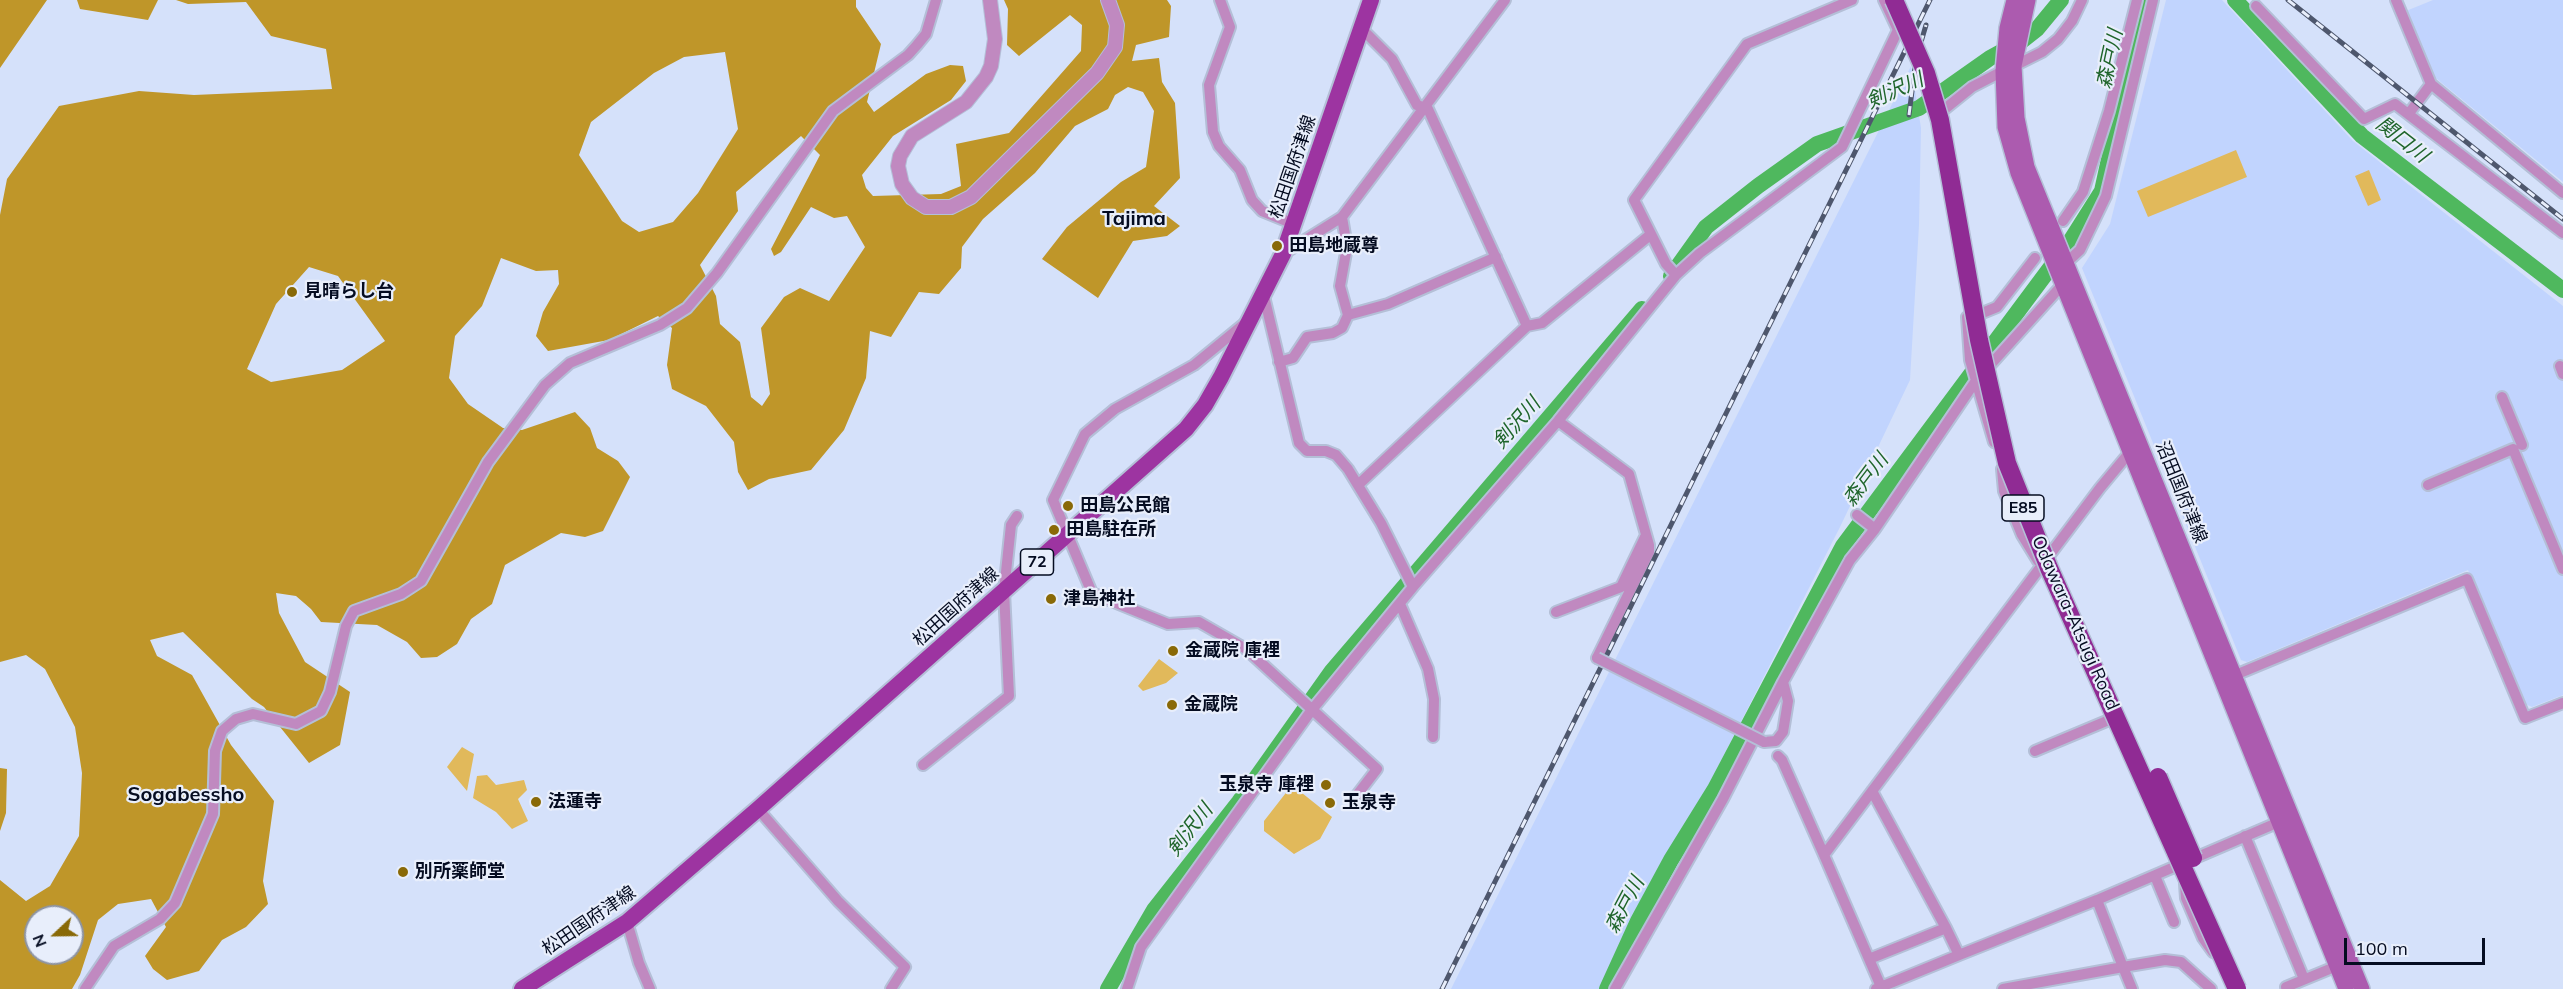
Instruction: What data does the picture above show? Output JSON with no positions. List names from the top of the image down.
{
  "streets": {
    "highway": ["E85", "Odawara-Atsugi Road"],
    "main road": ["松田国府津線", "沼田国府津線", "72"]
  },
  "districts": ["Tajima", "Sogabessho"],
  "water": ["森戸川", "剣沢川", "関口川"],
  "places": [
    "田島地蔵尊",
    "見晴らし台",
    "田島公民館",
    "田島駐在所",
    "津島神社",
    "金蔵院 庫裡",
    "金蔵院",
    "玉泉寺 庫裡",
    "法蓮寺",
    "玉泉寺",
    "別所薬師堂"
  ],
  "scale_bar": "100 m",
  "north": "left"
}
